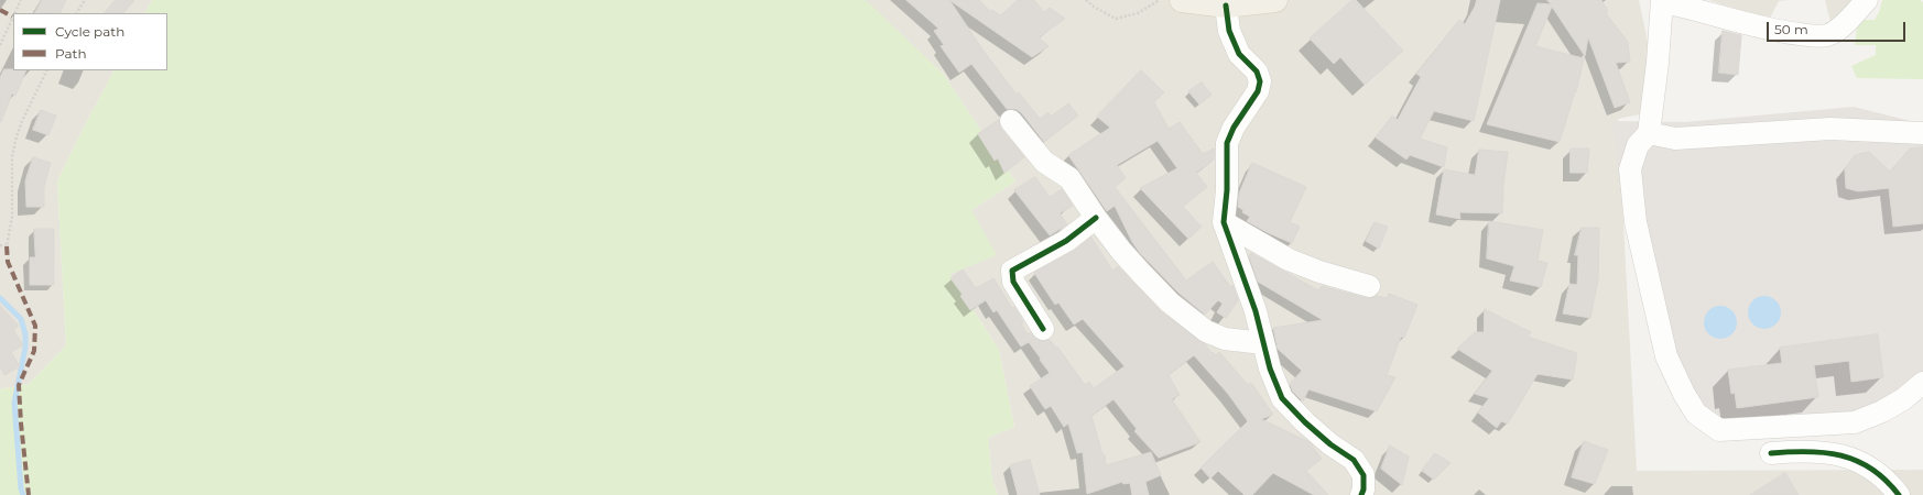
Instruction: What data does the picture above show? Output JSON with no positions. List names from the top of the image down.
{
  "legend": ["Cycle path", "Path"],
  "scale_bar": "50 m"
}
